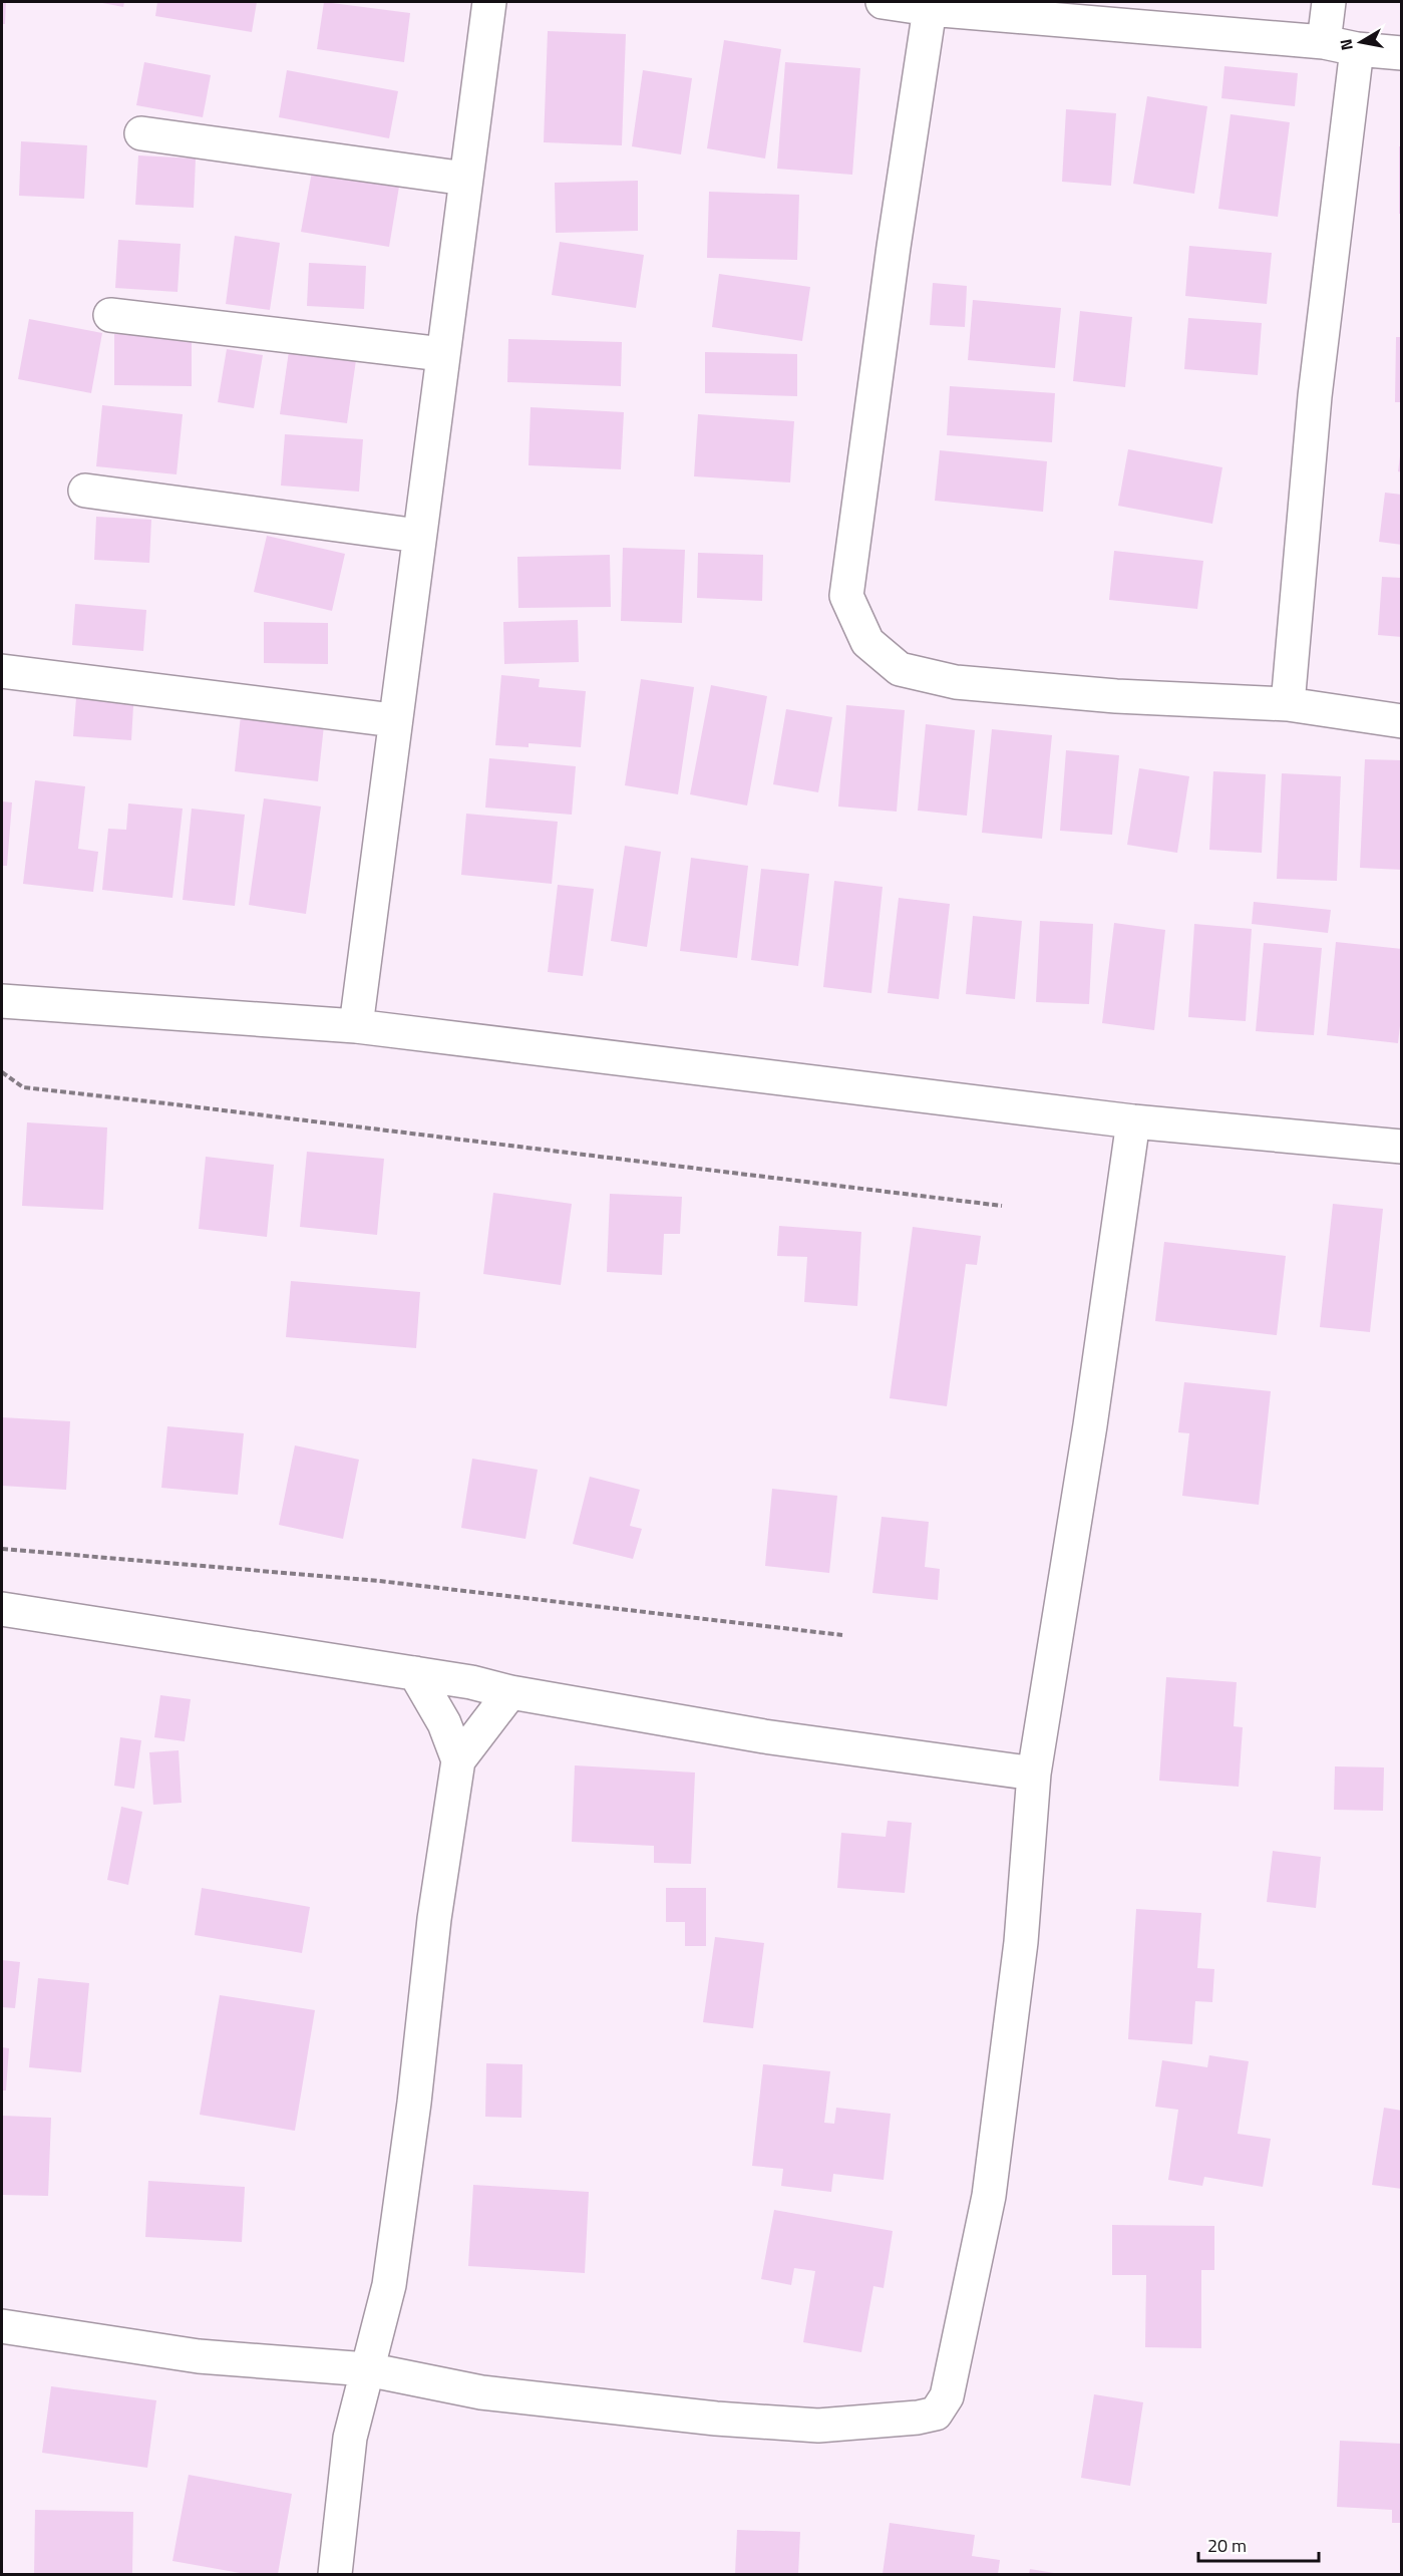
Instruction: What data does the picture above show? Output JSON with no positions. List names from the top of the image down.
{
  "scale_bar": "20 m",
  "north": "left"
}
